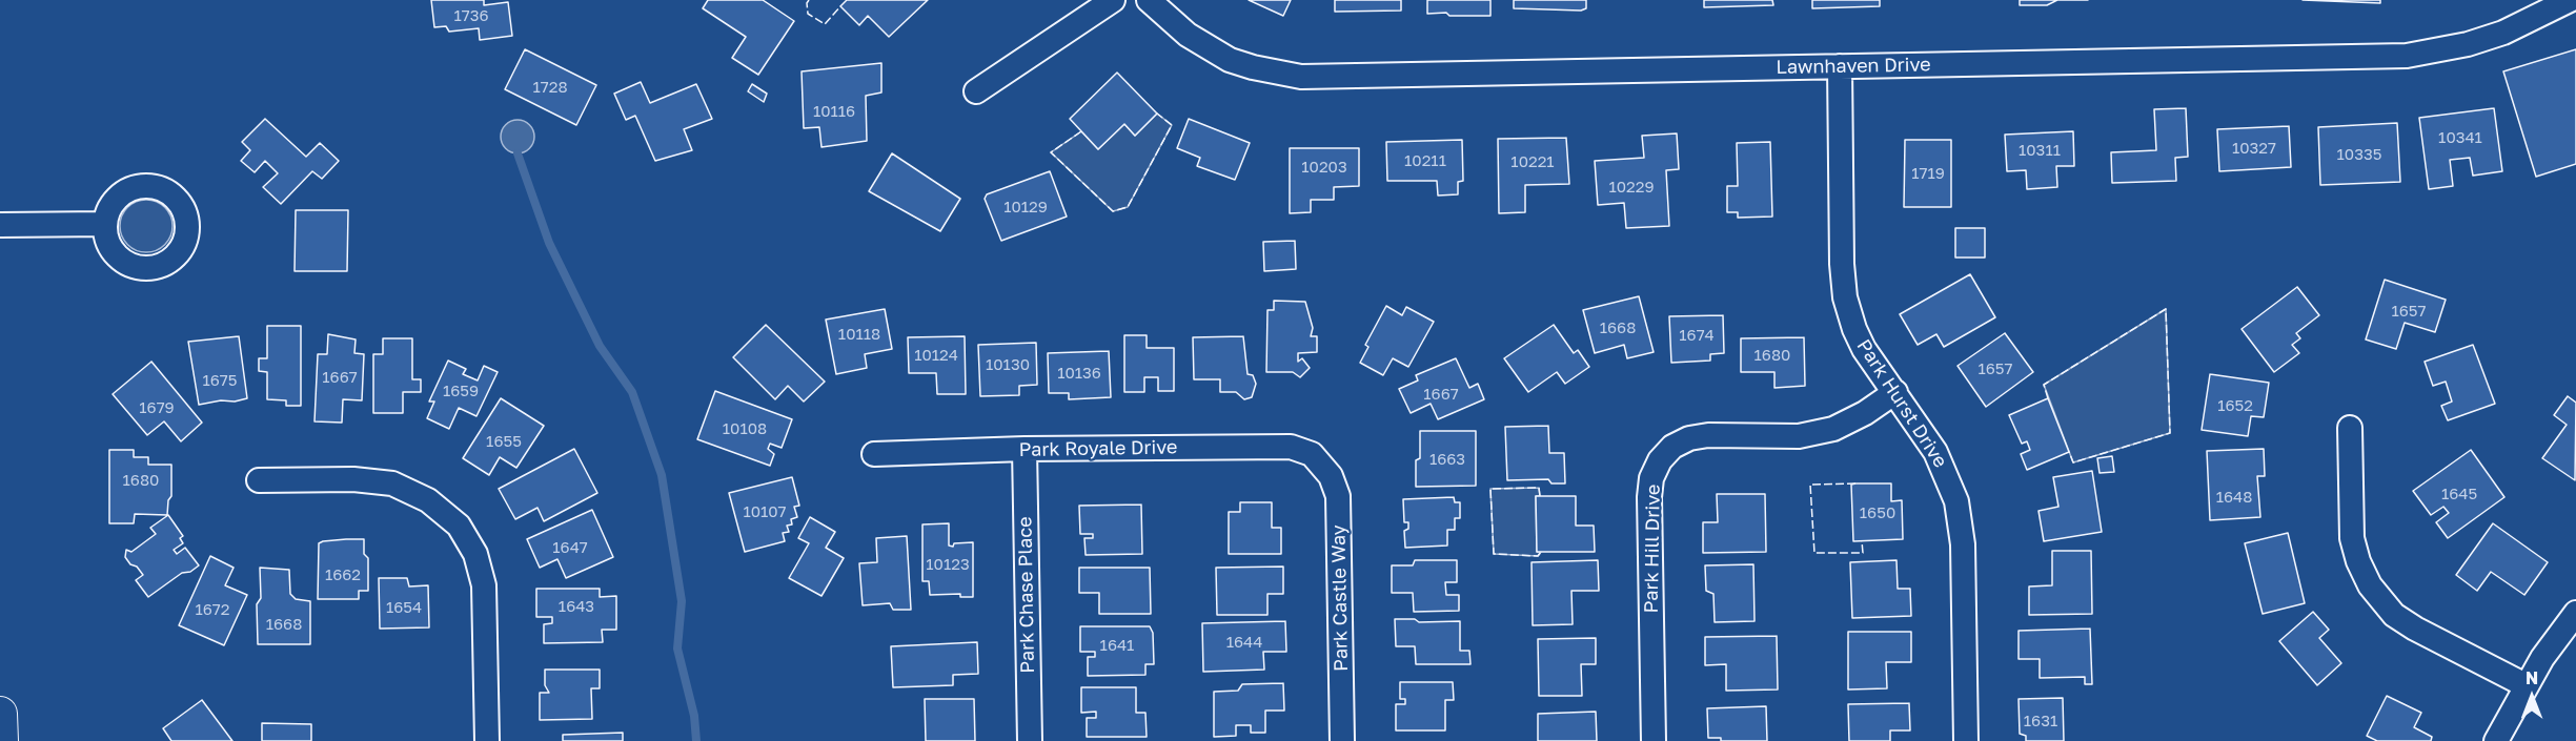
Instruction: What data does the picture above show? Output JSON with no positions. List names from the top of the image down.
{
  "streets": {
    "street": [
      "Lawnhaven Drive",
      "Park Hurst Drive",
      "Park Royale Drive",
      "Park Hill Drive",
      "Park Chase Place",
      "Park Castle Way"
    ]
  },
  "crossings": [
    ["Lawnhaven Drive", "Park Hurst Drive"],
    ["Park Hurst Drive", "Park Hill Drive"],
    ["Park Royale Drive", "Park Chase Place"],
    ["Park Royale Drive", "Park Castle Way"]
  ],
  "house_numbers": [
    "1736",
    "1728",
    "10116",
    "10341",
    "10327",
    "10311",
    "10335",
    "10211",
    "10221",
    "10203",
    "1719",
    "10229",
    "10129",
    "1657",
    "1668",
    "10118",
    "1674",
    "10124",
    "1680",
    "10130",
    "1657",
    "10136",
    "1667",
    "1675",
    "1659",
    "1667",
    "1652",
    "1679",
    "10108",
    "1655",
    "1663",
    "1680",
    "1645",
    "1648",
    "10107",
    "1650",
    "1647",
    "10123",
    "1662",
    "1643",
    "1654",
    "1672",
    "1668",
    "1644",
    "1641",
    "1631"
  ],
  "north": "top"
}
